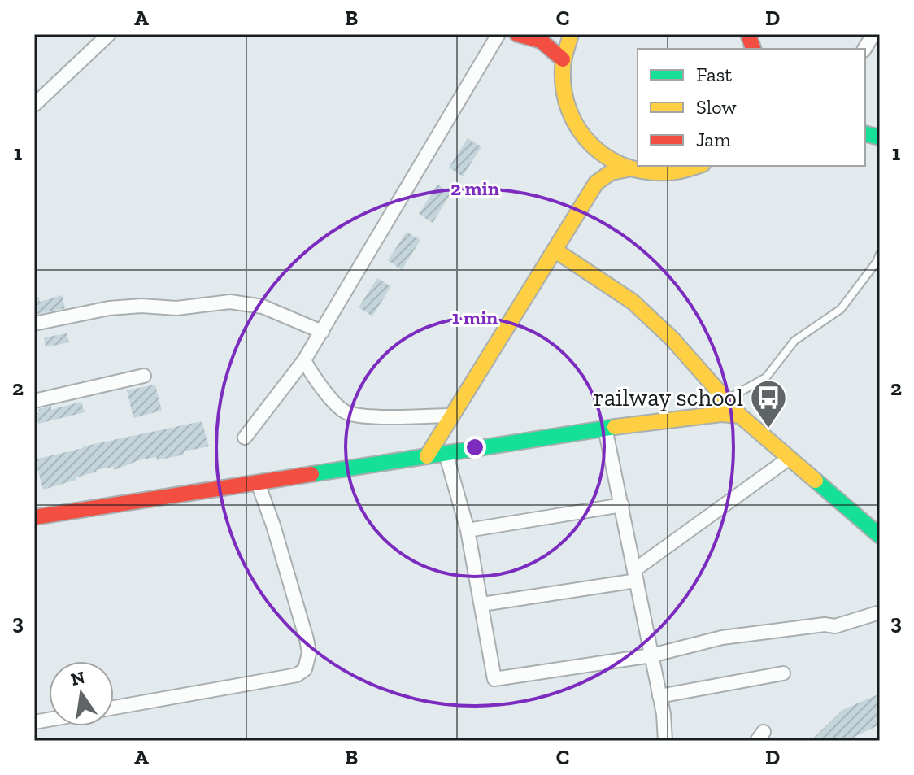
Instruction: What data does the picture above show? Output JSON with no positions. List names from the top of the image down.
{
  "places": {
    "bus stop": ["railway school"]
  },
  "legend": ["Fast", "Slow", "Jam"],
  "north": "top",
  "grid": {
    "columns": [
      "A",
      "B",
      "C",
      "D"
    ],
    "rows": ["1", "2", "3"]
  },
  "rings": ["2 min", "1 min"]
}
